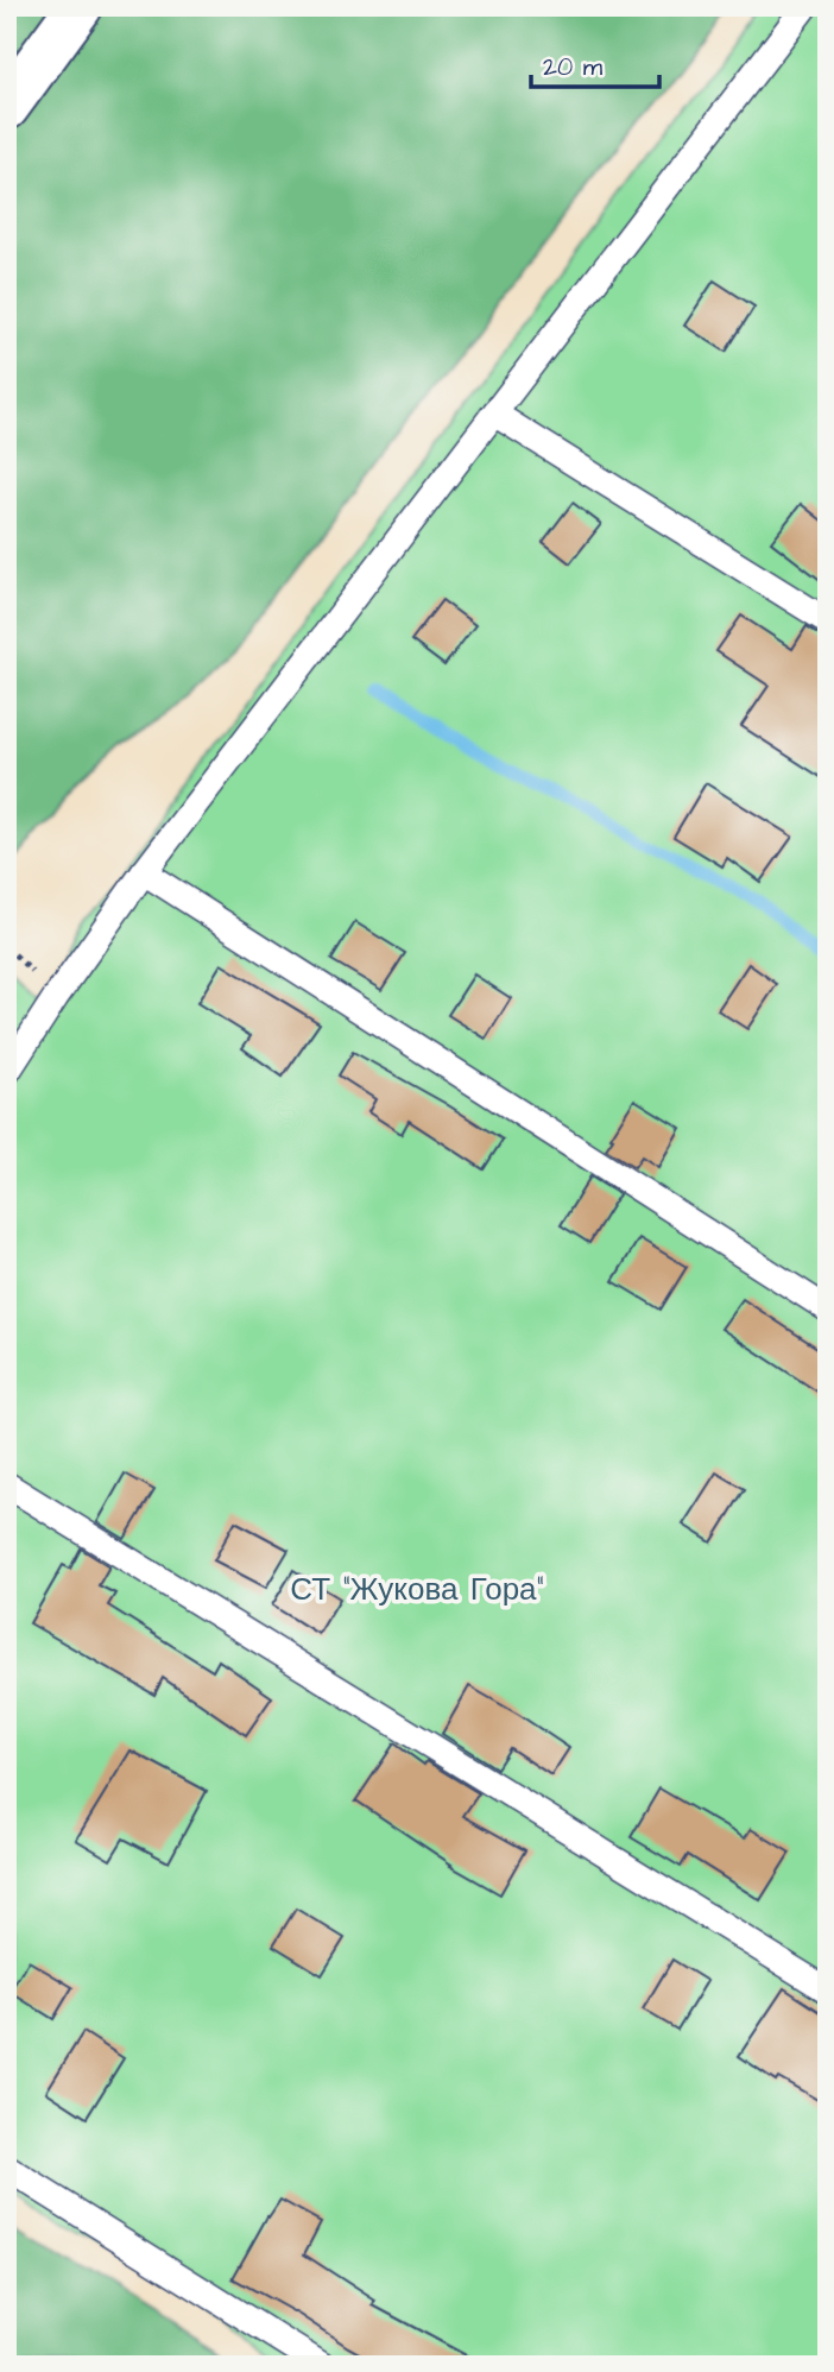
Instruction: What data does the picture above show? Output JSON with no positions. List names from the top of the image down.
{
  "parks": ["СТ \"Жукова Гора\""],
  "scale_bar": "20 m"
}
